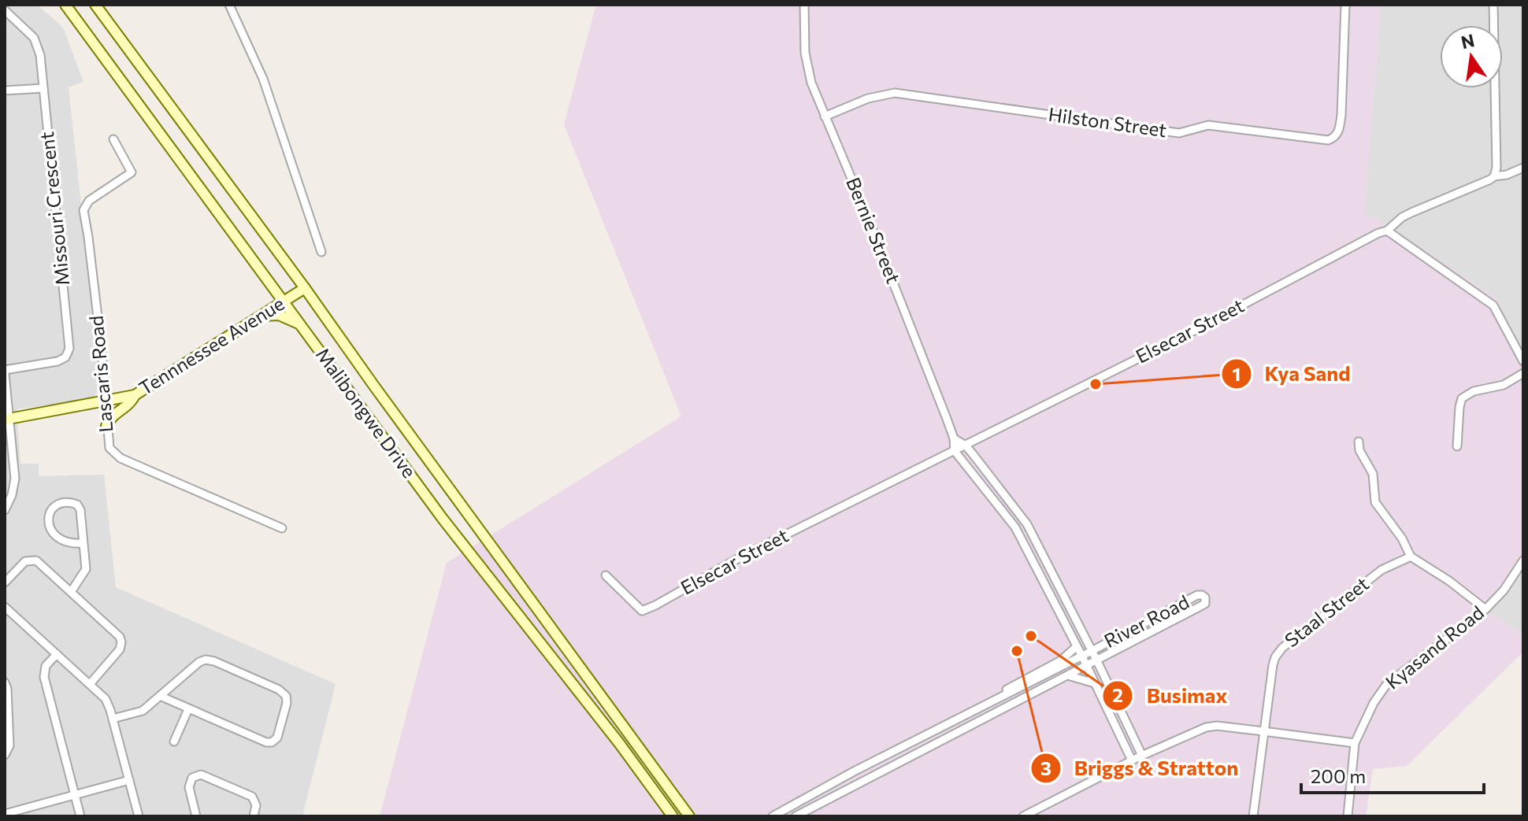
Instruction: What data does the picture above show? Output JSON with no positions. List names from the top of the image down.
{
  "streets": {
    "main road": ["Tennnessee Avenue", "Malibongwe Drive"],
    "street": [
      "Hilston Street",
      "Missouri Crescent",
      "Bernie Street",
      "Elsecar Street",
      "Lascaris Road",
      "Staal Street",
      "River Road",
      "Kyasand Road"
    ]
  },
  "crossings": [
    ["Hilston Street", "Bernie Street"],
    ["Bernie Street", "Elsecar Street"],
    ["Tennnessee Avenue", "Lascaris Road"],
    ["Tennnessee Avenue", "Malibongwe Drive"]
  ],
  "places": ["Kya Sand", "Busimax", "Briggs & Stratton"],
  "scale_bar": "200 m",
  "north": "top"
}
